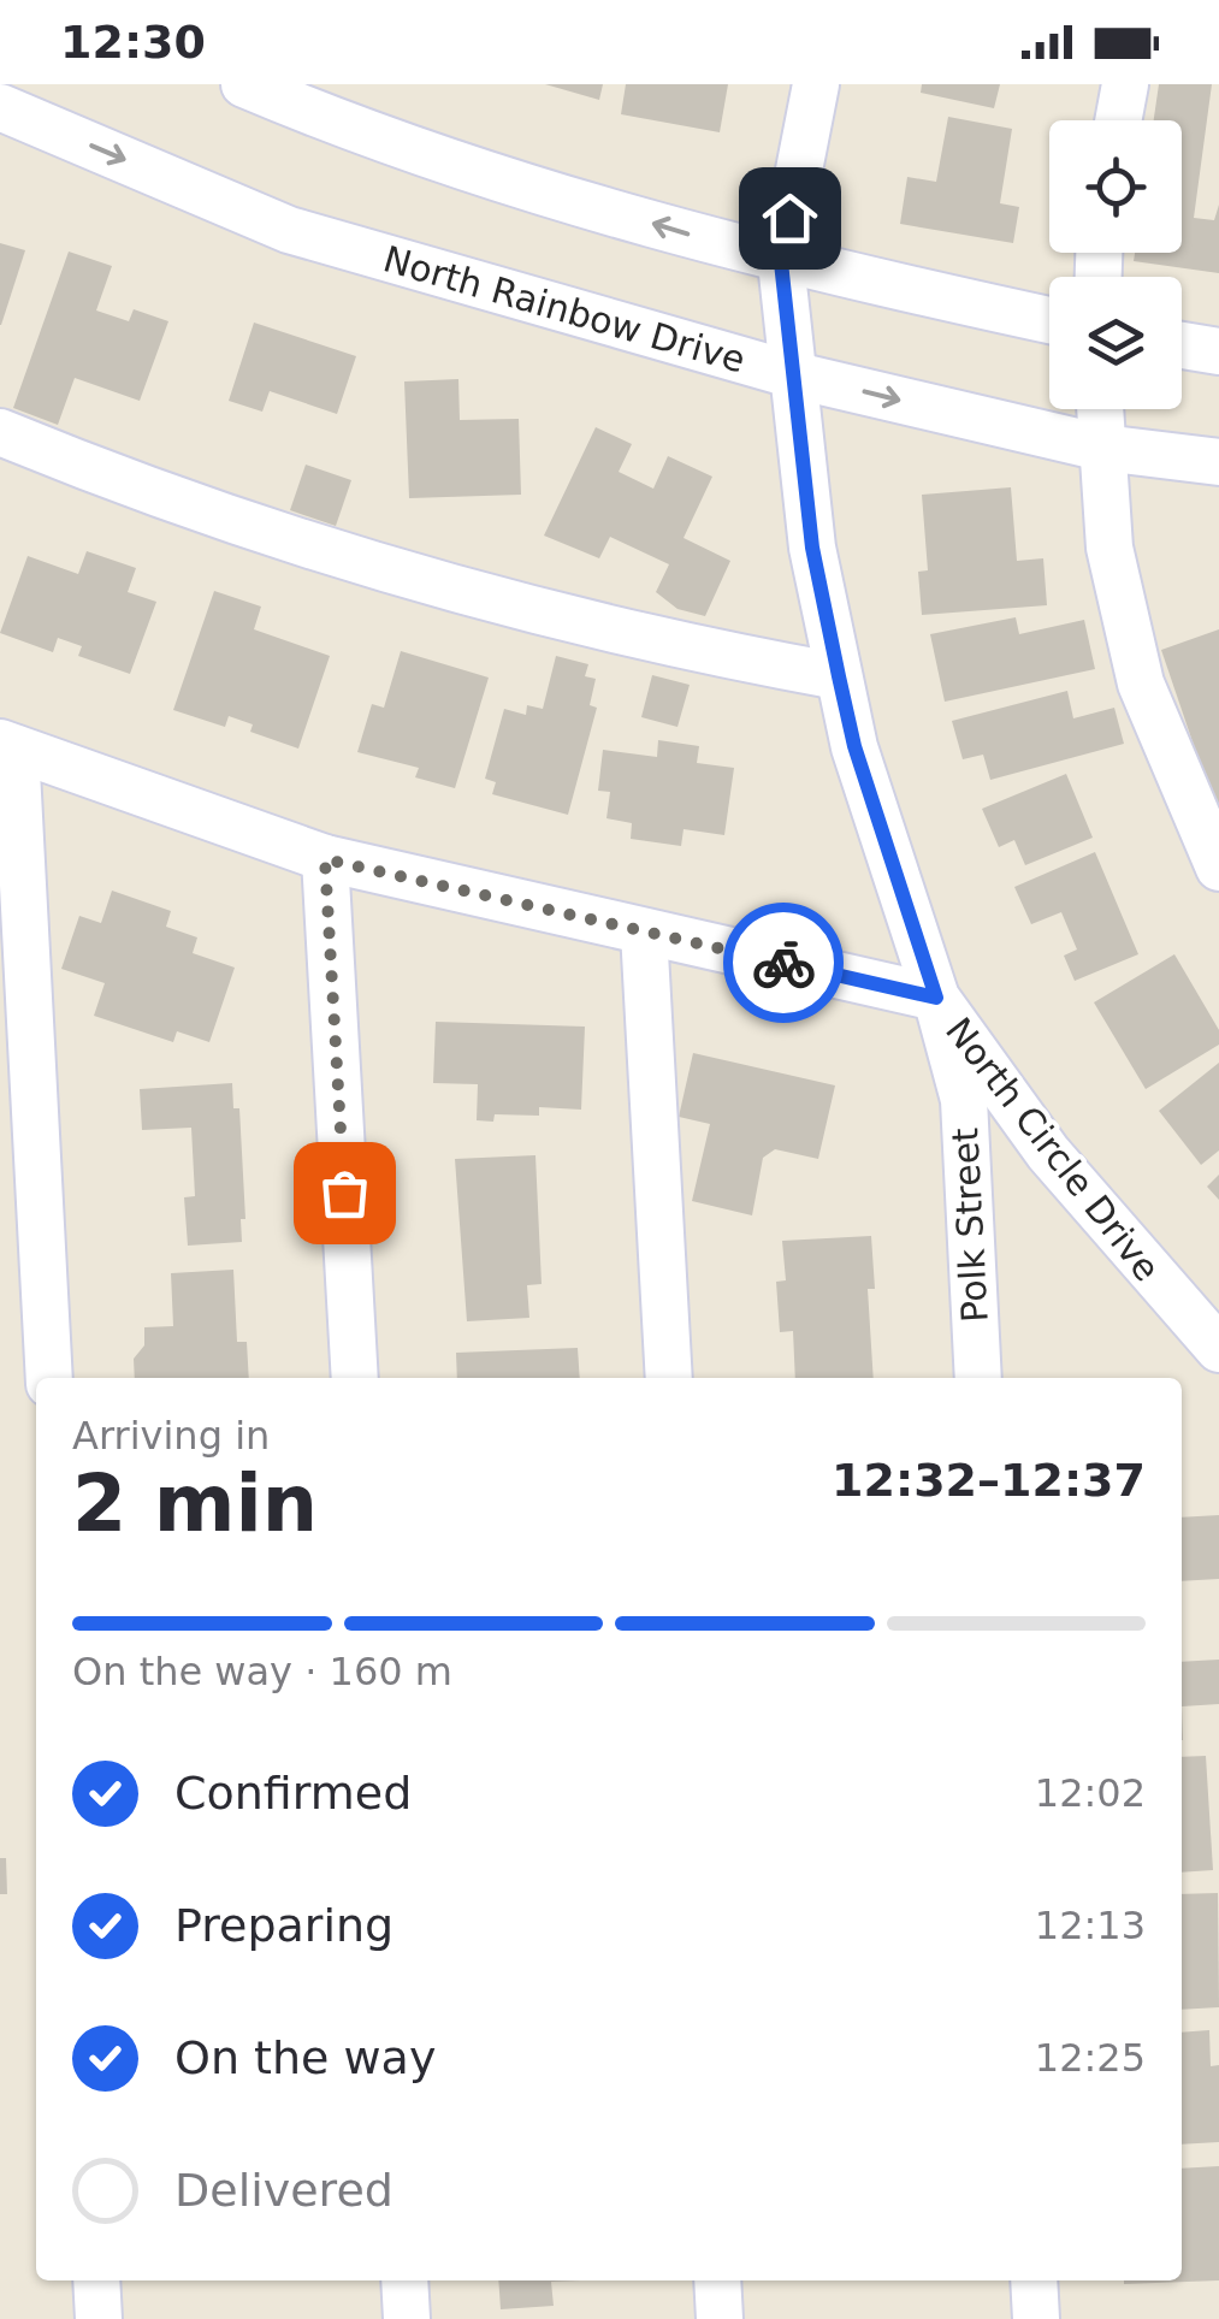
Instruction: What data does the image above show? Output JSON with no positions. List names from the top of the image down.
{
  "streets": {
    "street": ["North Rainbow Drive", "North Circle Drive", "Polk Street"]
  },
  "crossings": [
    ["North Rainbow Drive", "North Circle Drive"],
    ["North Circle Drive", "Polk Street"]
  ],
  "page": {
    "status": "12:30",
    "heading": ["2 min", "Arriving in", "12:32–12:37"],
    "bar": "On the way · 160 m",
    "list": [
      ["Confirmed", "12:02"],
      ["Preparing", "12:13"],
      ["On the way", "12:25"],
      "Delivered"
    ]
  }
}
